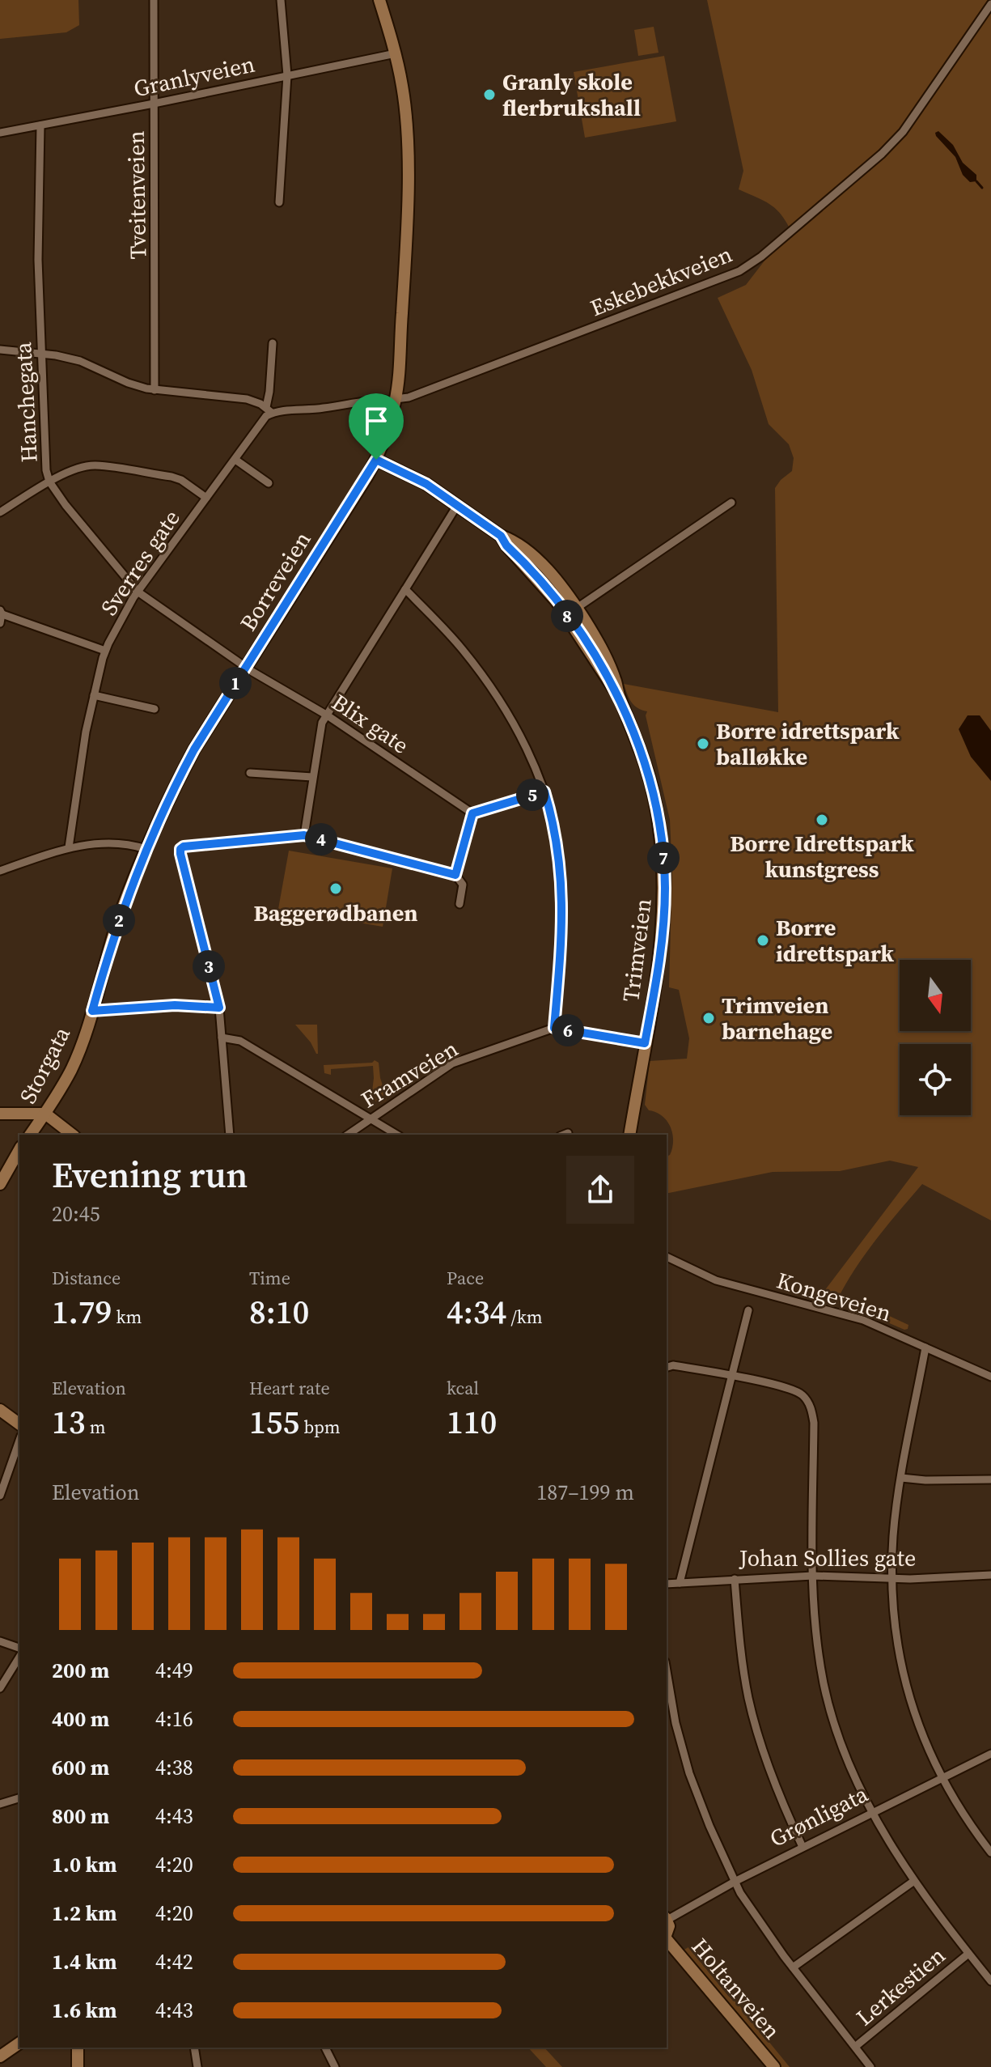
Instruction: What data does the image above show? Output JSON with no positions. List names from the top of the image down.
{
  "streets": {
    "main road": [
      "Borreveien",
      "Trimveien",
      "Storgata",
      "Holtanveien"
    ],
    "street": [
      "Granlyveien",
      "Tveitenveien",
      "Eskebekkveien",
      "Hanchegata",
      "Sverres gate",
      "Blix gate",
      "Framveien",
      "Kongeveien",
      "Johan Sollies gate",
      "Grønligata",
      "Lerkestien"
    ]
  },
  "crossings": [
    ["Granlyveien", "Tveitenveien"],
    ["Granlyveien", "Hanchegata"],
    ["Granlyveien", "Borreveien"],
    ["Eskebekkveien", "Sverres gate"],
    ["Eskebekkveien", "Borreveien"],
    ["Hanchegata", "Sverres gate"],
    ["Hanchegata", "Borreveien"],
    ["Hanchegata", "Blix gate"],
    ["Borreveien", "Blix gate"],
    ["Borreveien", "Trimveien"],
    ["Borreveien", "Storgata"],
    ["Trimveien", "Framveien"]
  ],
  "places": [
    "Granly skole flerbrukshall",
    "Borre idrettspark balløkke",
    "Borre Idrettspark kunstgress",
    "Baggerødbanen",
    "Borre idrettspark",
    "Trimveien barnehage"
  ],
  "north": "bottom",
  "page": {
    "pins": [
      "8",
      "1",
      "5",
      "4",
      "7",
      "2",
      "3",
      "6"
    ],
    "heading": ["Evening run", "20:45"],
    "stats": [
      ["Distance", "1.79 km"],
      ["Time", "8:10"],
      ["Pace", "4:34 /km"],
      ["Elevation", "13 m"],
      ["Heart rate", "155 bpm"],
      ["kcal", "110"]
    ],
    "chart": ["Elevation", "187–199 m"],
    "list": [
      {
        "name": "200 m",
        "note": "4:49"
      },
      {
        "name": "400 m",
        "note": "4:16"
      },
      {
        "name": "600 m",
        "note": "4:38"
      },
      {
        "name": "800 m",
        "note": "4:43"
      },
      {
        "name": "1.0 km",
        "note": "4:20"
      },
      {
        "name": "1.2 km",
        "note": "4:20"
      },
      {
        "name": "1.4 km",
        "note": "4:42"
      },
      {
        "name": "1.6 km",
        "note": "4:43"
      }
    ]
  }
}
